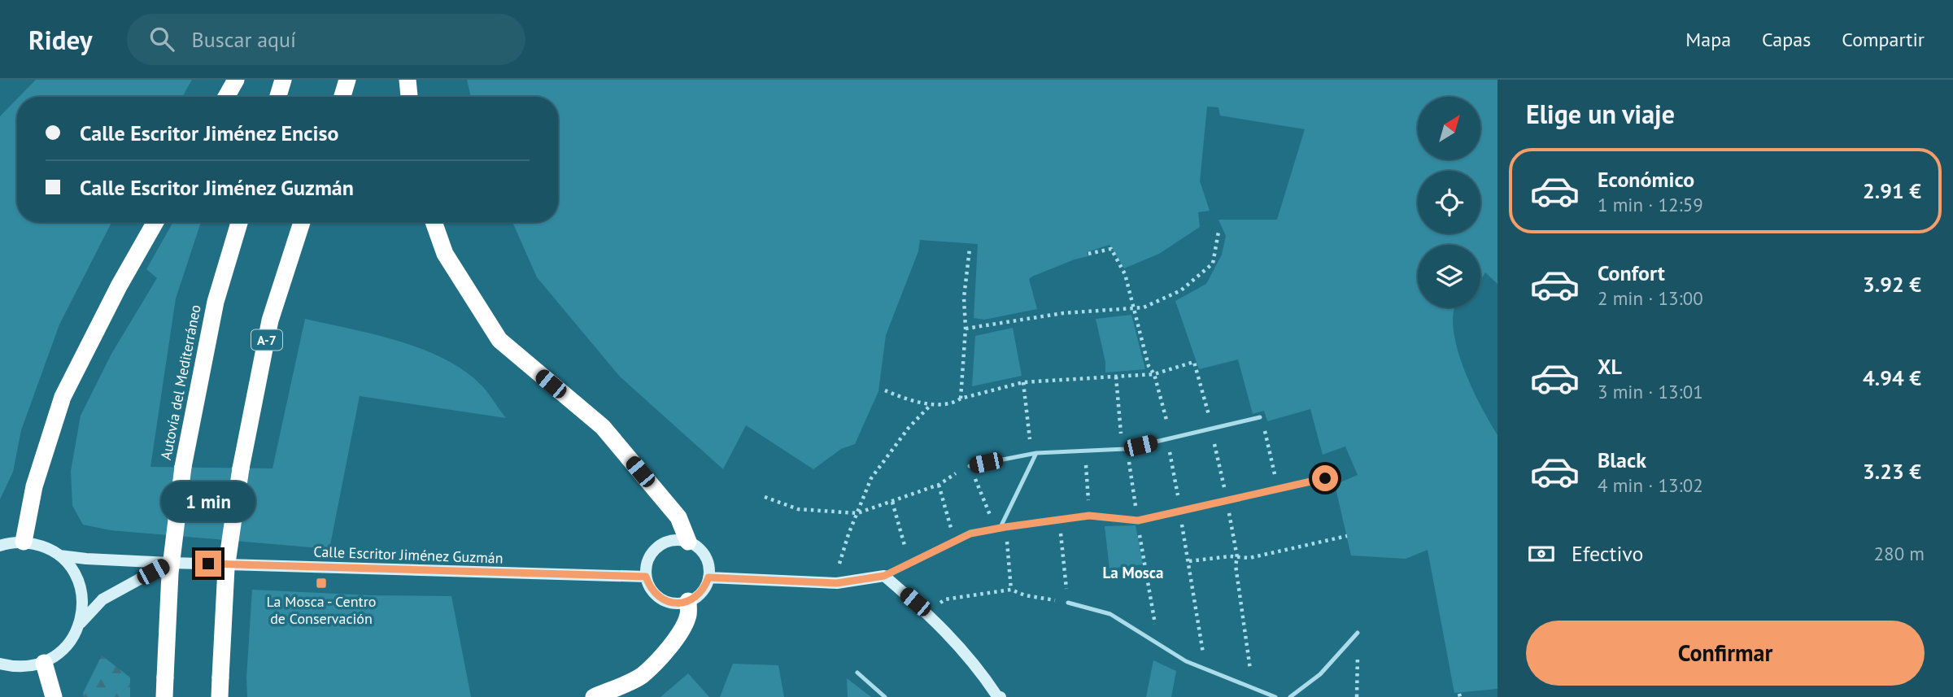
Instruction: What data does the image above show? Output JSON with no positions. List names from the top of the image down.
{
  "streets": {
    "highway": ["A-7", "Autovía del Mediterráneo"],
    "main road": ["Calle Escritor Jiménez Guzmán"]
  },
  "districts": ["La Mosca"],
  "places": {
    "transit": ["La Mosca - Centro de Conservación"]
  },
  "north": "top right",
  "page": {
    "header": "Ridey",
    "search": "Buscar aquí",
    "nav": ["Mapa", "Capas", "Compartir"],
    "heading": "Elige un viaje",
    "banner": ["Calle Escritor Jiménez Enciso", "Calle Escritor Jiménez Guzmán"],
    "list": [
      {
        "name": "Económico",
        "note": "1 min · 12:59",
        "value": "2.91 €"
      },
      {
        "name": "Confort",
        "note": "2 min · 13:00",
        "value": "3.92 €"
      },
      {
        "name": "XL",
        "note": "3 min · 13:01",
        "value": "4.94 €"
      },
      {
        "name": "Black",
        "note": "4 min · 13:02",
        "value": "3.23 €"
      }
    ],
    "bubble": "1 min",
    "pay": ["Efectivo", "280 m"],
    "buttons": "Confirmar"
  }
}
